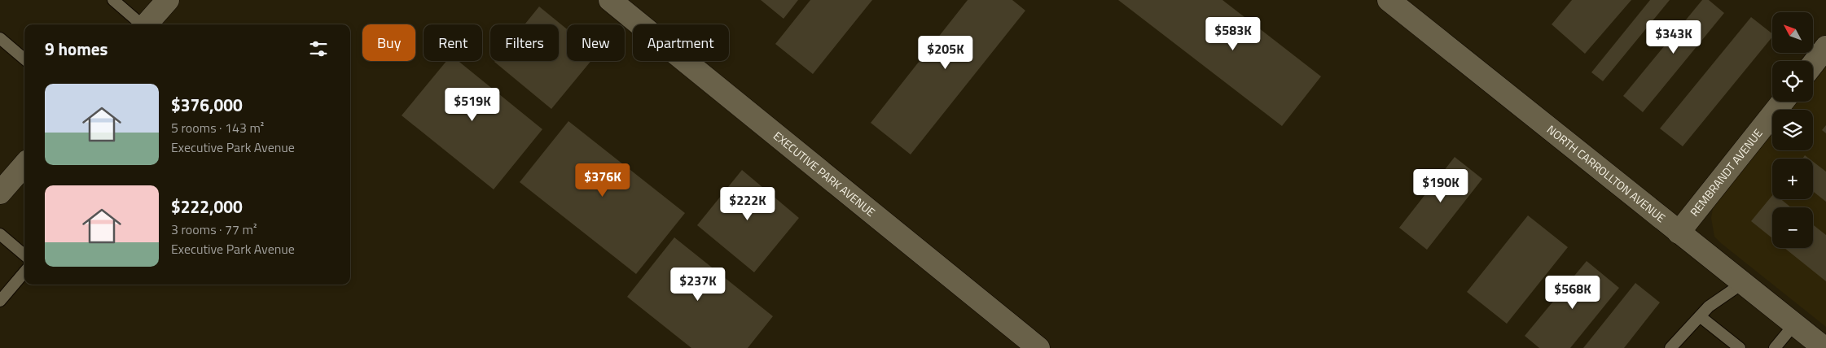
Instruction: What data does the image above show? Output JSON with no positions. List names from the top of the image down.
{
  "streets": {
    "street": ["REMBRANDT AVENUE", "EXECUTIVE PARK AVENUE", "NORTH CARROLLTON AVENUE"]
  },
  "crossings": [
    ["REMBRANDT AVENUE", "NORTH CARROLLTON AVENUE"]
  ],
  "north": "top left",
  "page": {
    "map_buttons": ["+", "−"],
    "price": [
      "$583K",
      "$343K",
      "$205K",
      "$519K",
      "$376K",
      "$190K",
      "$222K",
      "$237K",
      "$568K"
    ],
    "chip": [
      "Buy",
      "Rent",
      "Filters",
      "New",
      "Apartment"
    ],
    "heading": "9 homes",
    "list": [
      {
        "name": "$376,000",
        "note": "5 rooms · 143 m² · Executive Park Avenue"
      },
      {
        "name": "$222,000",
        "note": "3 rooms · 77 m² · Executive Park Avenue"
      }
    ]
  }
}
